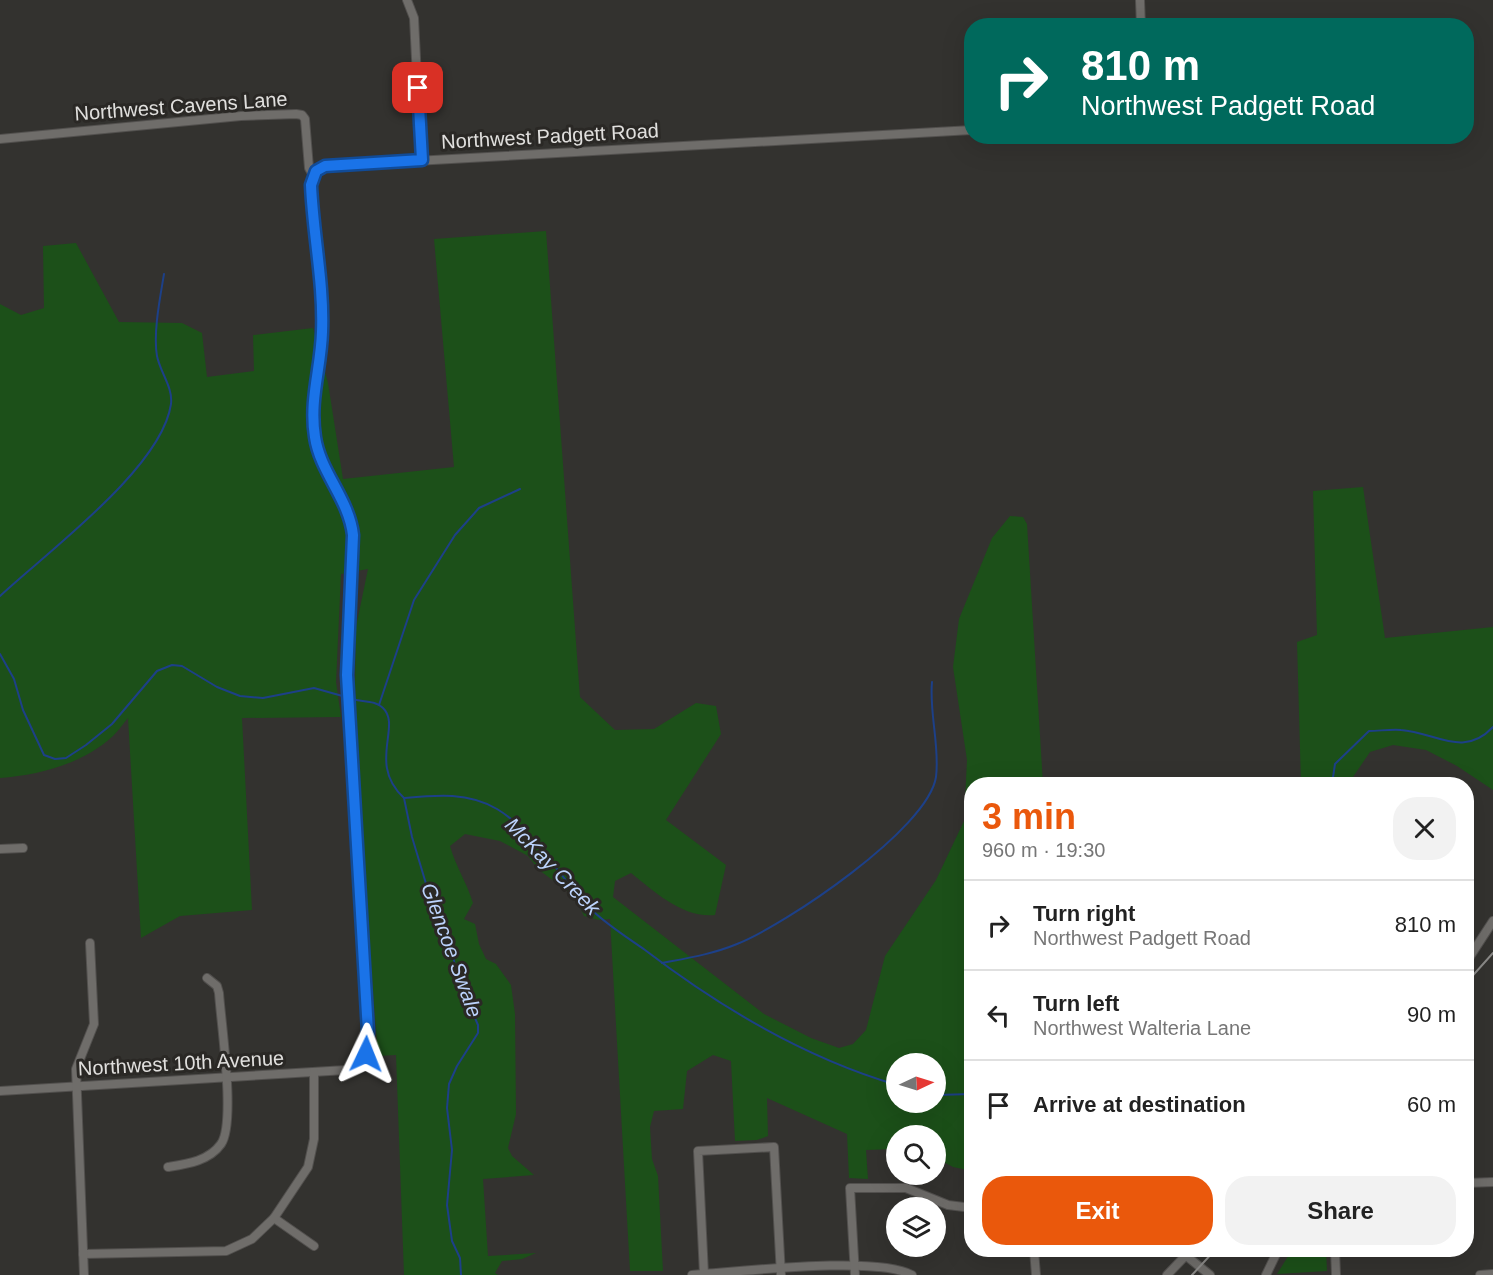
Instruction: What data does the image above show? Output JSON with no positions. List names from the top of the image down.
{
  "streets": {
    "street": ["Northwest Cavens Lane", "Northwest Padgett Road", "Northwest 10th Avenue"]
  },
  "crossings": [
    ["Northwest Cavens Lane", "Northwest Padgett Road"],
    ["Northwest Cavens Lane", "Northwest 10th Avenue"],
    ["Northwest Padgett Road", "Northwest 10th Avenue"]
  ],
  "water": ["McKay Creek", "Glencoe Swale"],
  "north": "right",
  "page": {
    "turn": ["810 m", "Northwest Padgett Road"],
    "heading": ["3 min", "960 m · 19:30"],
    "list": [
      {
        "name": "Turn right",
        "note": "Northwest Padgett Road",
        "value": "810 m"
      },
      {
        "name": "Turn left",
        "note": "Northwest Walteria Lane",
        "value": "90 m"
      },
      {
        "name": "Arrive at destination",
        "value": "60 m"
      }
    ],
    "buttons": ["Exit", "Share"]
  }
}
